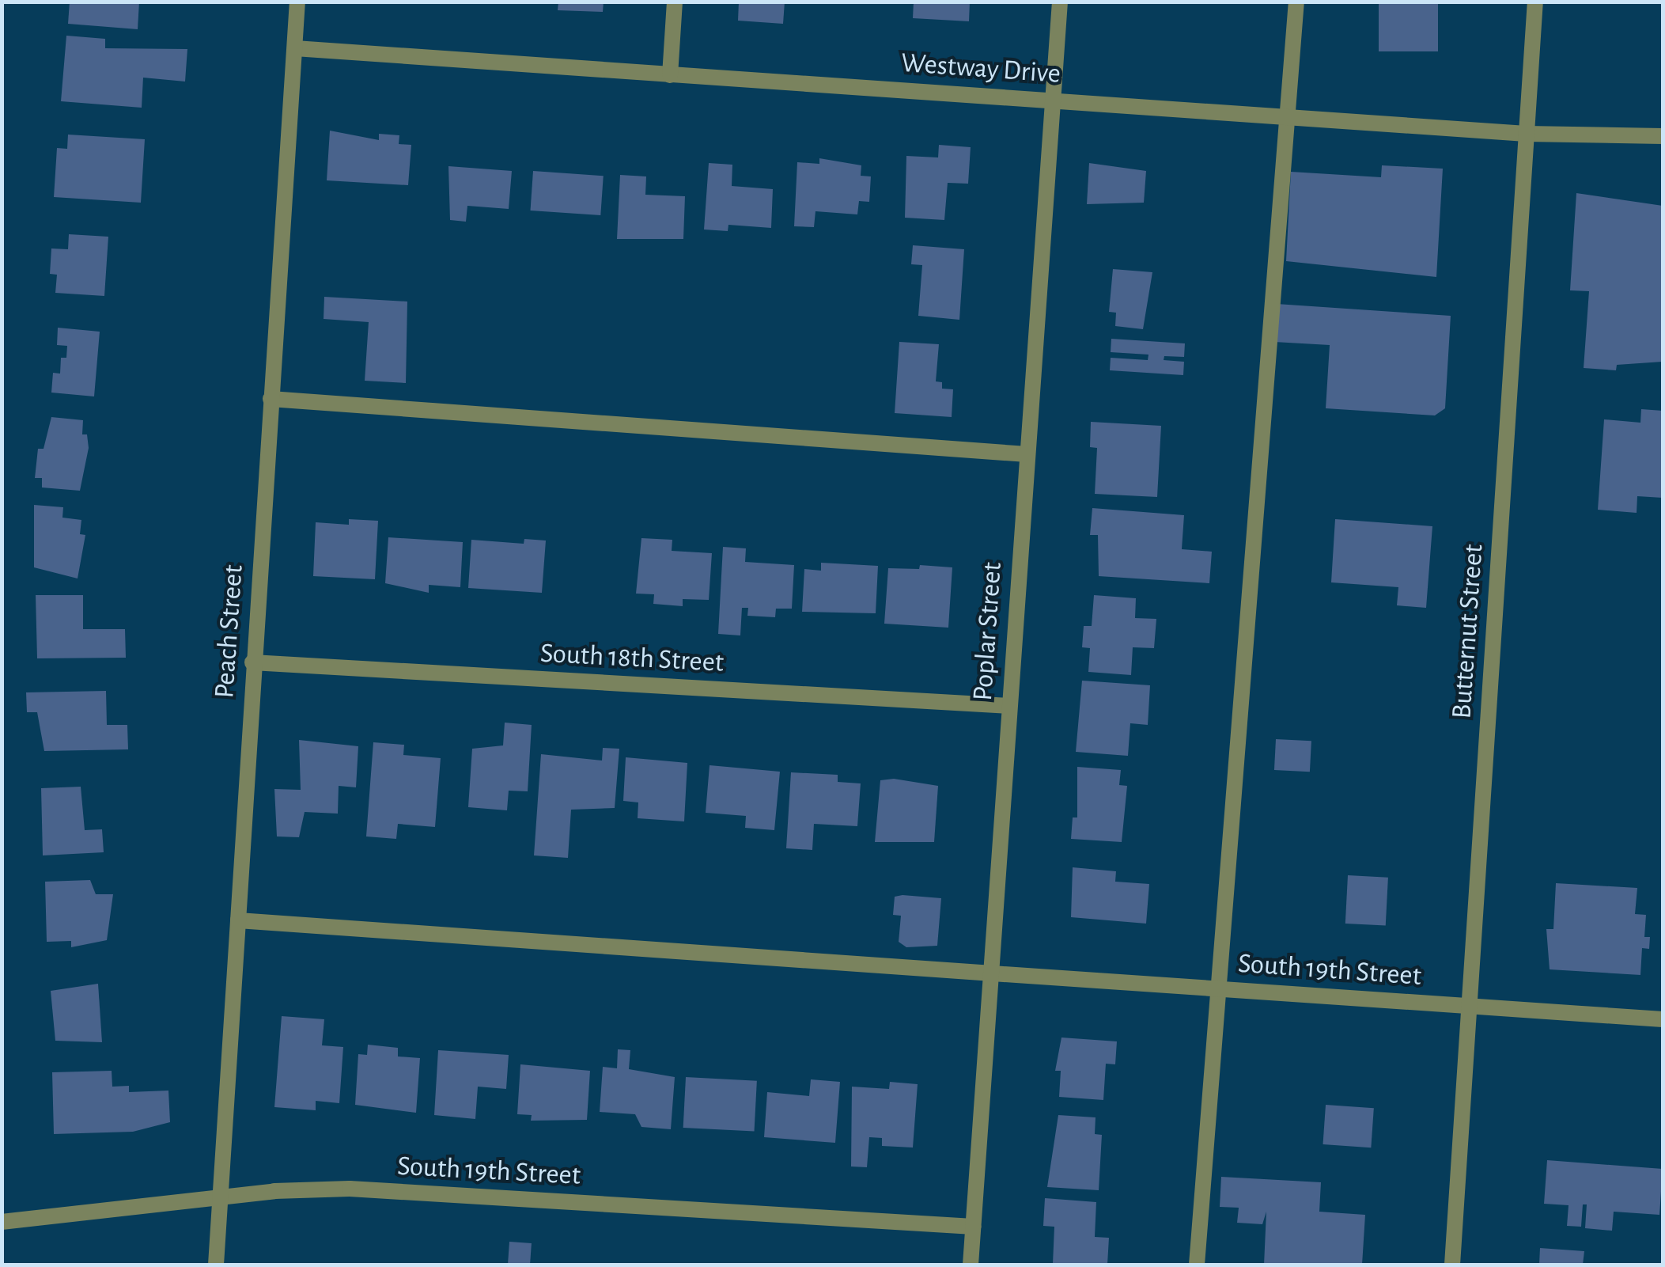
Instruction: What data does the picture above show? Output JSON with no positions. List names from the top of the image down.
{
  "streets": {
    "street": [
      "Westway Drive",
      "Peach Street",
      "Poplar Street",
      "Butternut Street",
      "South 18th Street",
      "South 19th Street"
    ]
  },
  "crossings": [
    ["Westway Drive", "Peach Street"],
    ["Westway Drive", "Poplar Street"],
    ["Westway Drive", "Butternut Street"],
    ["Peach Street", "South 18th Street"],
    ["Peach Street", "South 19th Street"],
    ["Poplar Street", "South 18th Street"],
    ["Poplar Street", "South 19th Street"],
    ["Butternut Street", "South 19th Street"]
  ]
}
